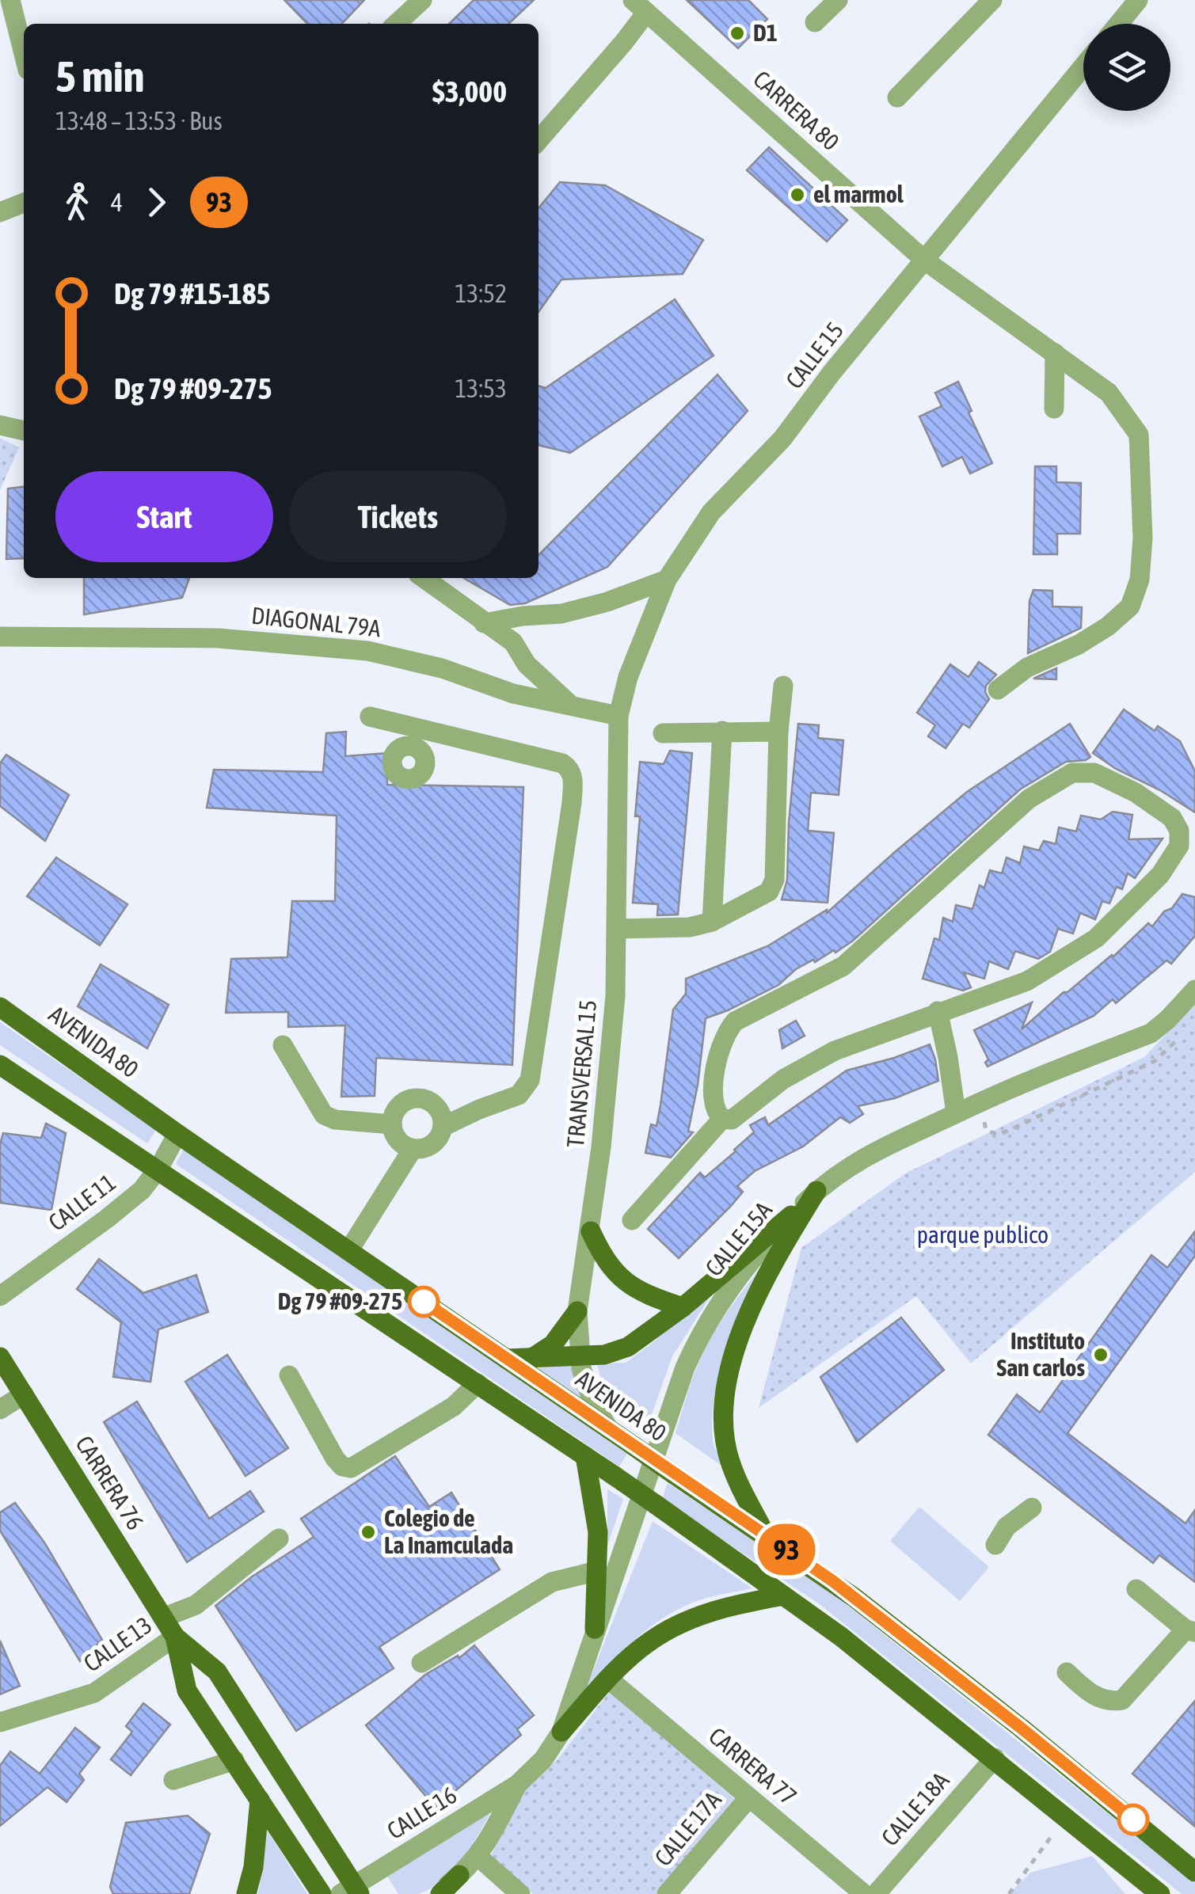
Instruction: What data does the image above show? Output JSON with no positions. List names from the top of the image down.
{
  "streets": {
    "main road": ["AVENIDA 80", "CARRERA 76"],
    "street": [
      "CARRERA 80",
      "CALLE 15",
      "DIAGONAL 79A",
      "TRANSVERSAL 15",
      "CALLE 11",
      "CALLE 15A",
      "CALLE 13",
      "CARRERA 77",
      "CALLE 18A",
      "CALLE 16",
      "CALLE 17A"
    ]
  },
  "crossings": [
    ["CARRERA 80", "CALLE 15"],
    ["CALLE 15", "DIAGONAL 79A"],
    ["CALLE 15", "TRANSVERSAL 15"],
    ["DIAGONAL 79A", "TRANSVERSAL 15"],
    ["AVENIDA 80", "TRANSVERSAL 15"],
    ["AVENIDA 80", "CALLE 11"],
    ["CALLE 15A", "CALLE 16"],
    ["CARRERA 76", "CALLE 13"],
    ["CARRERA 76", "CALLE 16"],
    ["CARRERA 77", "CALLE 17A"]
  ],
  "parks": ["parque publico"],
  "places": [
    "D1",
    "el marmol",
    "Dg 79 #09-275",
    "Instituto San carlos",
    "Colegio de La Inamculada"
  ],
  "lines": ["bus line 93"],
  "page": {
    "on_map": "93",
    "heading": ["5 min", "13:48 – 13:53 · Bus", "$3,000"],
    "legs": ["4", "93"],
    "list": [
      {
        "name": "Dg 79 #15-185",
        "value": "13:52"
      },
      {
        "name": "Dg 79 #09-275",
        "value": "13:53"
      }
    ],
    "buttons": ["Start", "Tickets"]
  }
}
